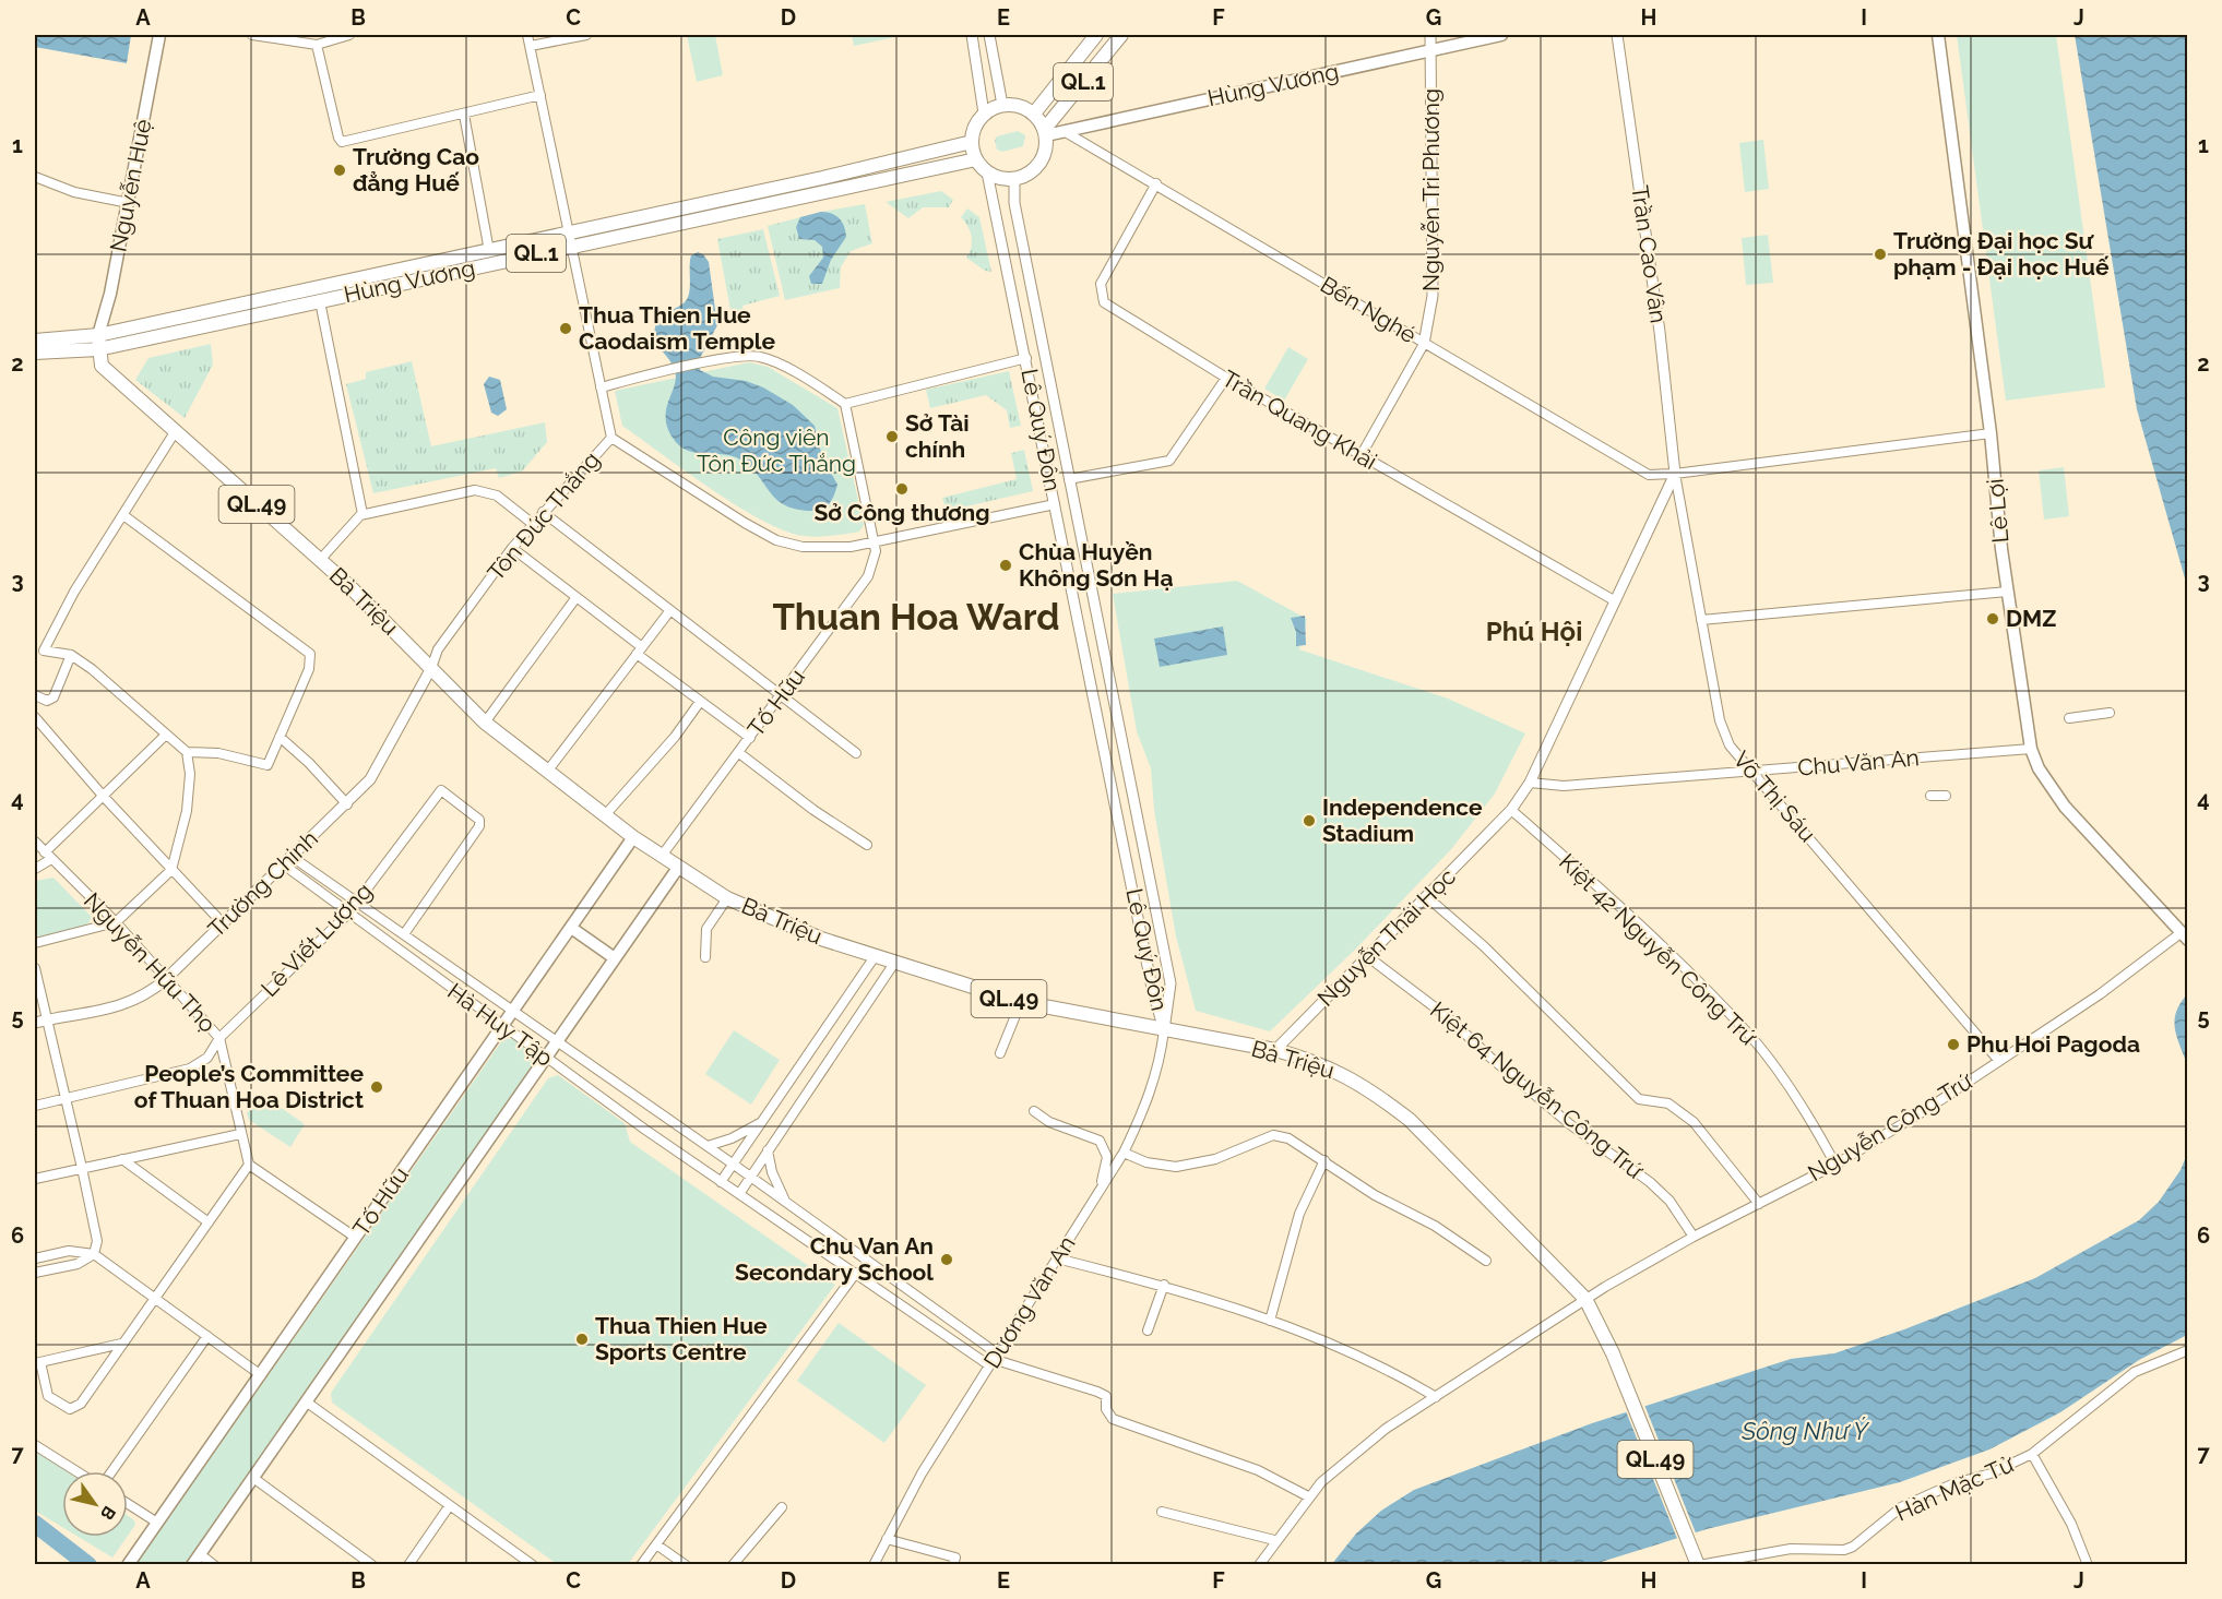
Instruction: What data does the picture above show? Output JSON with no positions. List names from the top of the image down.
{
  "streets": {
    "main road": [
      "QL.1",
      "Hùng Vương",
      "Nguyễn Huệ",
      "QL.49",
      "Lê Lợi",
      "Bà Triệu",
      "Tố Hữu"
    ],
    "street": [
      "Nguyễn Tri Phương",
      "Trần Cao Vân",
      "Bến Nghé",
      "Trần Quang Khải",
      "Lê Quý Đôn",
      "Tôn Đức Thắng",
      "Chu Văn An",
      "Võ Thị Sáu",
      "Trường Chinh",
      "Nguyễn Thái Học",
      "Lê Viết Lượng",
      "Kiệt 42 Nguyễn Công Trứ",
      "Nguyễn Hữu Thọ",
      "Hà Huy Tập",
      "Kiệt 64 Nguyễn Công Trứ",
      "Nguyễn Công Trứ",
      "Dương Văn An",
      "Hàn Mặc Tử"
    ]
  },
  "crossings": [
    ["QL.1", "Hùng Vương"],
    ["QL.1", "Lê Quý Đôn"],
    ["Hùng Vương", "Nguyễn Huệ"],
    ["Hùng Vương", "Nguyễn Tri Phương"],
    ["Hùng Vương", "Bến Nghé"],
    ["Hùng Vương", "Lê Quý Đôn"],
    ["Hùng Vương", "Bà Triệu"],
    ["Nguyễn Huệ", "Bà Triệu"],
    ["Nguyễn Tri Phương", "Bến Nghé"],
    ["Trần Cao Vân", "Bến Nghé"],
    ["Trần Cao Vân", "Võ Thị Sáu"],
    ["Trần Cao Vân", "Nguyễn Thái Học"],
    ["Bến Nghé", "Trần Quang Khải"],
    ["Bến Nghé", "Lê Lợi"],
    ["Bến Nghé", "Võ Thị Sáu"],
    ["Bến Nghé", "Nguyễn Thái Học"],
    ["Trần Quang Khải", "Nguyễn Thái Học"],
    ["Lê Quý Đôn", "Tôn Đức Thắng"],
    ["Lê Quý Đôn", "Bà Triệu"],
    ["Lê Quý Đôn", "Dương Văn An"],
    ["QL.49", "Bà Triệu"],
    ["QL.49", "Nguyễn Công Trứ"],
    ["QL.49", "Hàn Mặc Tử"],
    ["Lê Lợi", "Chu Văn An"],
    ["Lê Lợi", "Nguyễn Công Trứ"],
    ["Tôn Đức Thắng", "Bà Triệu"],
    ["Tôn Đức Thắng", "Tố Hữu"],
    ["Tôn Đức Thắng", "Trường Chinh"],
    ["Bà Triệu", "Tố Hữu"],
    ["Bà Triệu", "Trường Chinh"],
    ["Bà Triệu", "Nguyễn Thái Học"],
    ["Bà Triệu", "Nguyễn Công Trứ"],
    ["Bà Triệu", "Dương Văn An"],
    ["Tố Hữu", "Hà Huy Tập"],
    ["Chu Văn An", "Võ Thị Sáu"],
    ["Chu Văn An", "Nguyễn Thái Học"],
    ["Võ Thị Sáu", "Nguyễn Thái Học"],
    ["Võ Thị Sáu", "Nguyễn Công Trứ"],
    ["Trường Chinh", "Nguyễn Hữu Thọ"],
    ["Trường Chinh", "Hà Huy Tập"],
    ["Nguyễn Thái Học", "Kiệt 42 Nguyễn Công Trứ"],
    ["Nguyễn Thái Học", "Kiệt 64 Nguyễn Công Trứ"],
    ["Lê Viết Lượng", "Nguyễn Hữu Thọ"],
    ["Lê Viết Lượng", "Hà Huy Tập"],
    ["Kiệt 42 Nguyễn Công Trứ", "Nguyễn Công Trứ"],
    ["Hà Huy Tập", "Dương Văn An"],
    ["Kiệt 64 Nguyễn Công Trứ", "Nguyễn Công Trứ"]
  ],
  "districts": ["Thuan Hoa Ward", "Phú Hội"],
  "water": ["Sông Như Ý"],
  "parks": ["Công viên Tôn Đức Thắng"],
  "places": [
    "Trường Cao đẳng Huế",
    "Trường Đại học Sư phạm - Đại học Huế",
    "Thua Thien Hue Caodaism Temple",
    "Sở Tài chính",
    "Sở Công thương",
    "Chùa Huyền Không Sơn Hạ",
    "DMZ",
    "Independence Stadium",
    "Phu Hoi Pagoda",
    "People’s Committee of Thuan Hoa District",
    "Chu Van An Secondary School",
    "Thua Thien Hue Sports Centre"
  ],
  "north": "bottom right",
  "grid": {
    "columns": [
      "A",
      "B",
      "C",
      "D",
      "E",
      "F",
      "G",
      "H",
      "I",
      "J"
    ],
    "rows": [
      "1",
      "2",
      "3",
      "4",
      "5",
      "6",
      "7"
    ]
  }
}
